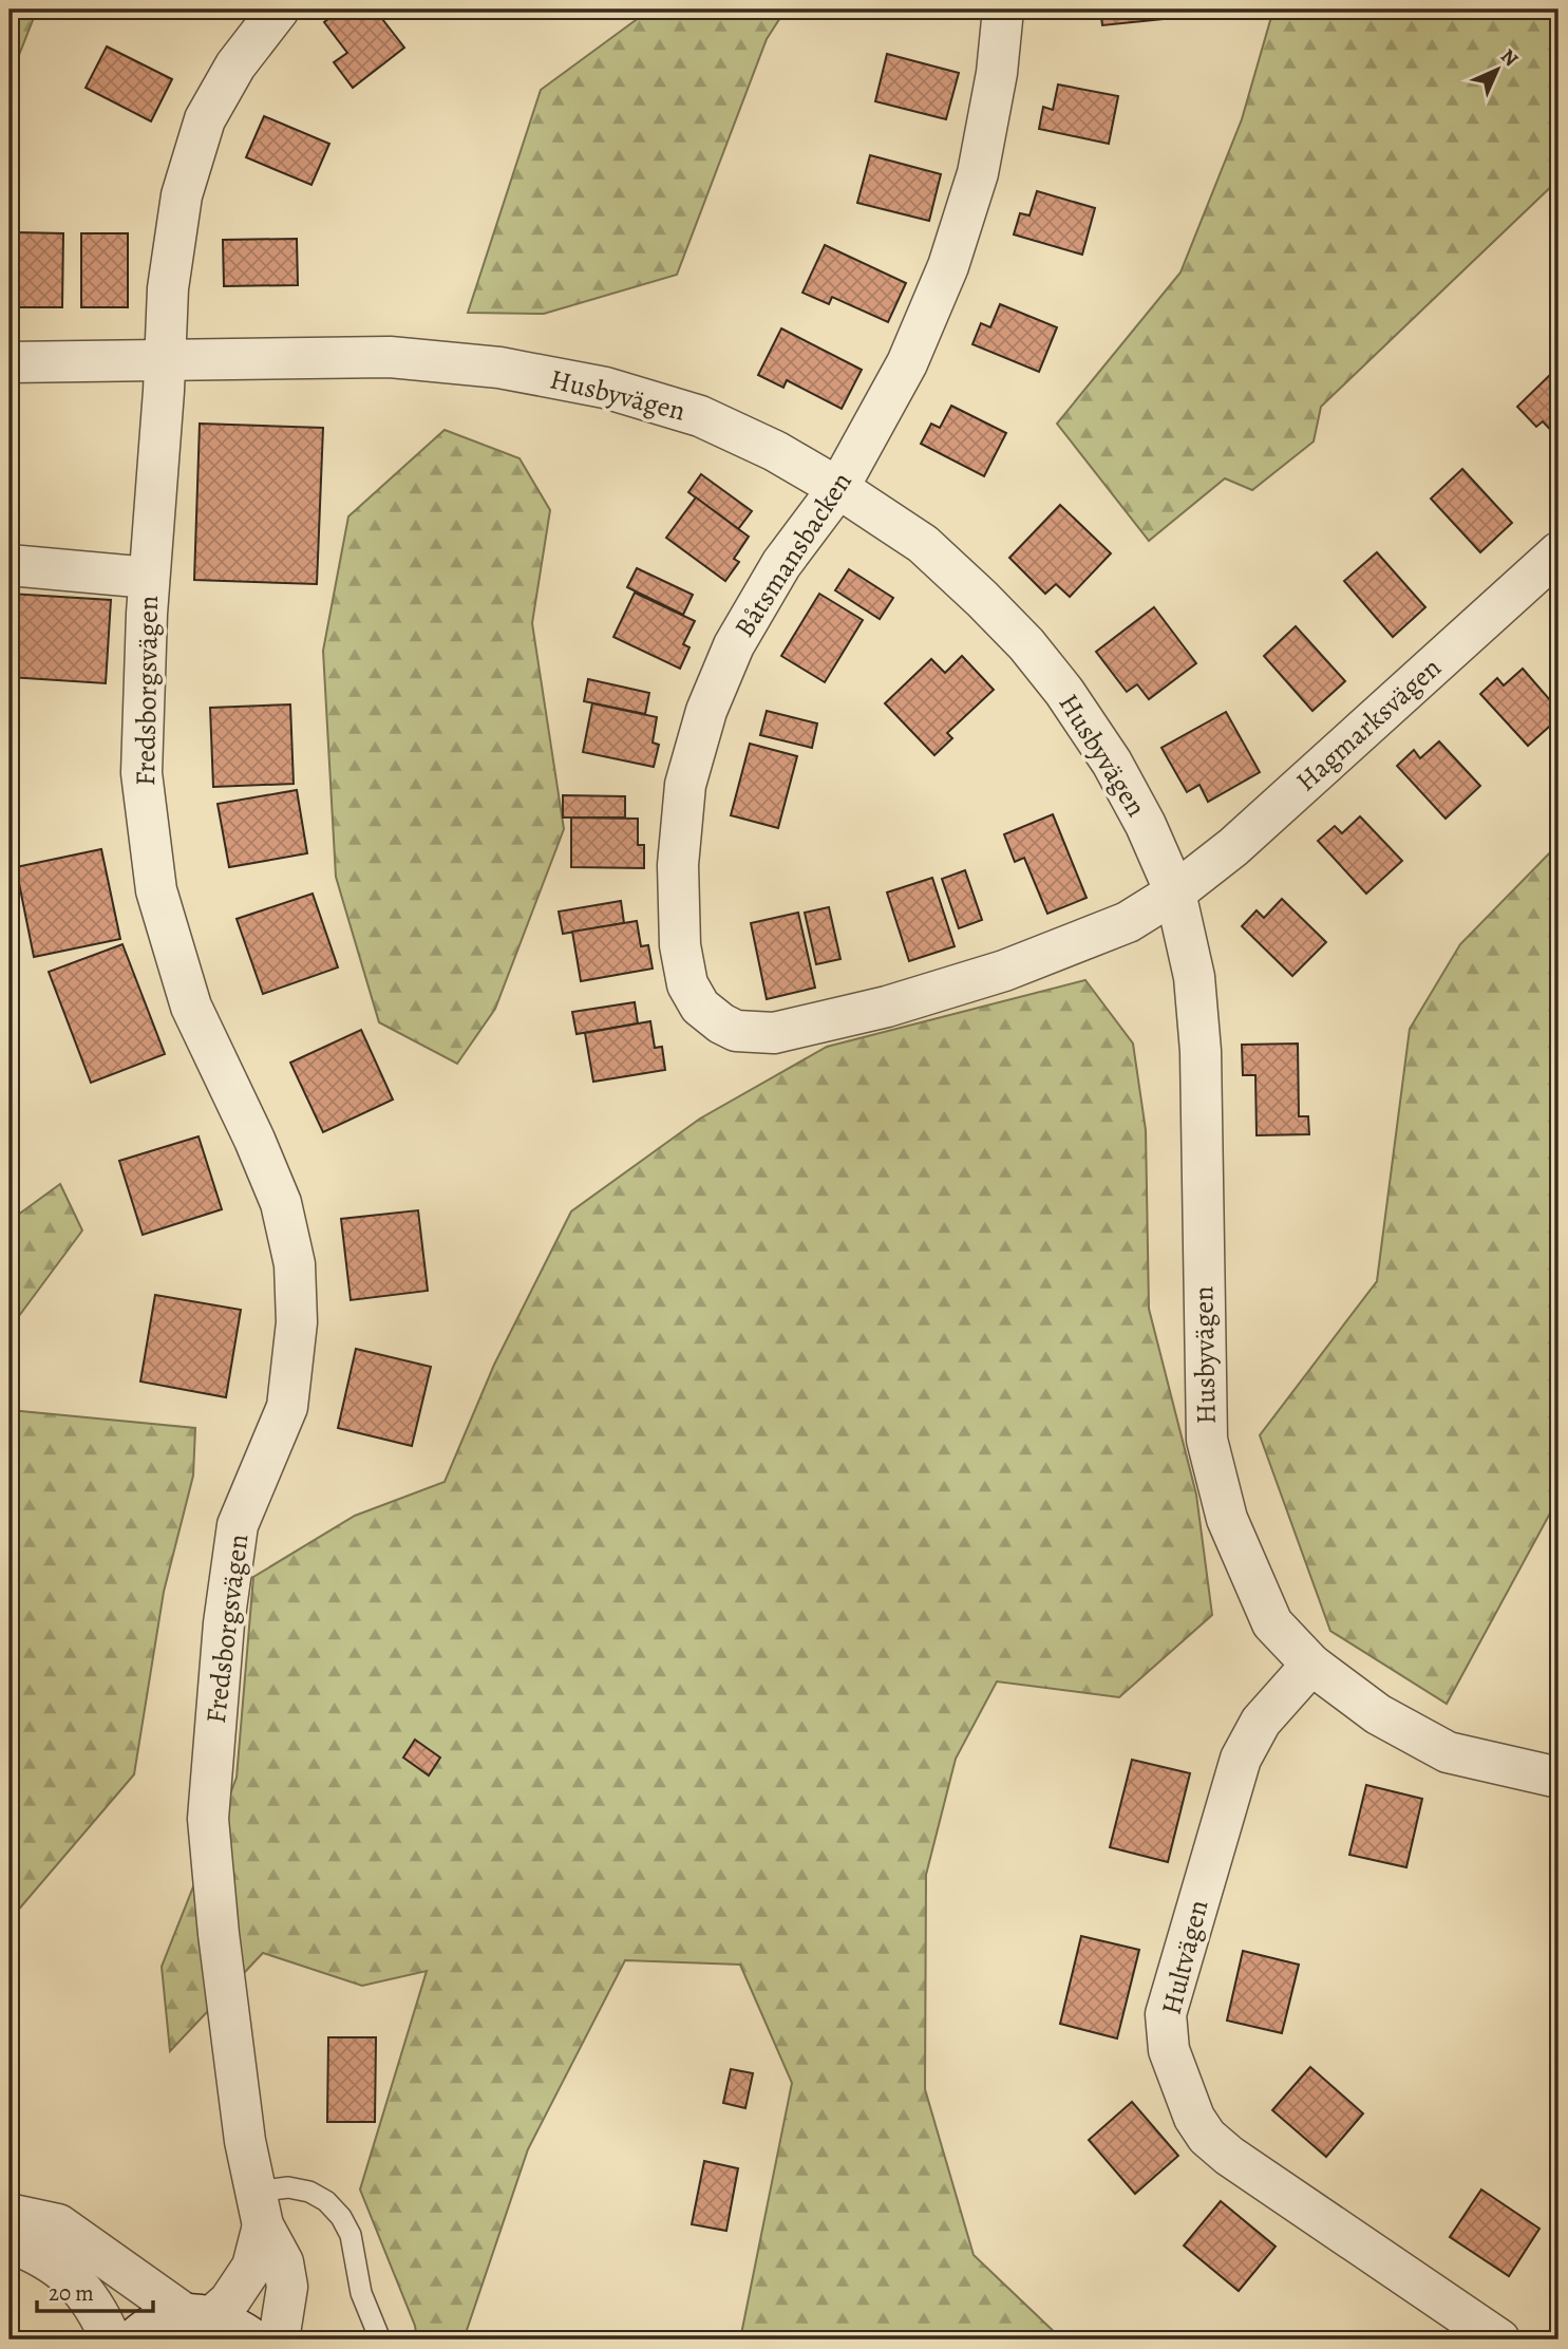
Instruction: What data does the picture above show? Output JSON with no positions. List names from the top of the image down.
{
  "streets": {
    "street": [
      "Husbyvägen",
      "Båtsmansbacken",
      "Fredsborgsvägen",
      "Hagmarksvägen",
      "Hultvägen"
    ]
  },
  "crossings": [
    ["Husbyvägen", "Båtsmansbacken"],
    ["Husbyvägen", "Fredsborgsvägen"],
    ["Husbyvägen", "Hagmarksvägen"],
    ["Husbyvägen", "Hultvägen"],
    ["Båtsmansbacken", "Hagmarksvägen"]
  ],
  "scale_bar": "20 m",
  "north": "top right"
}
